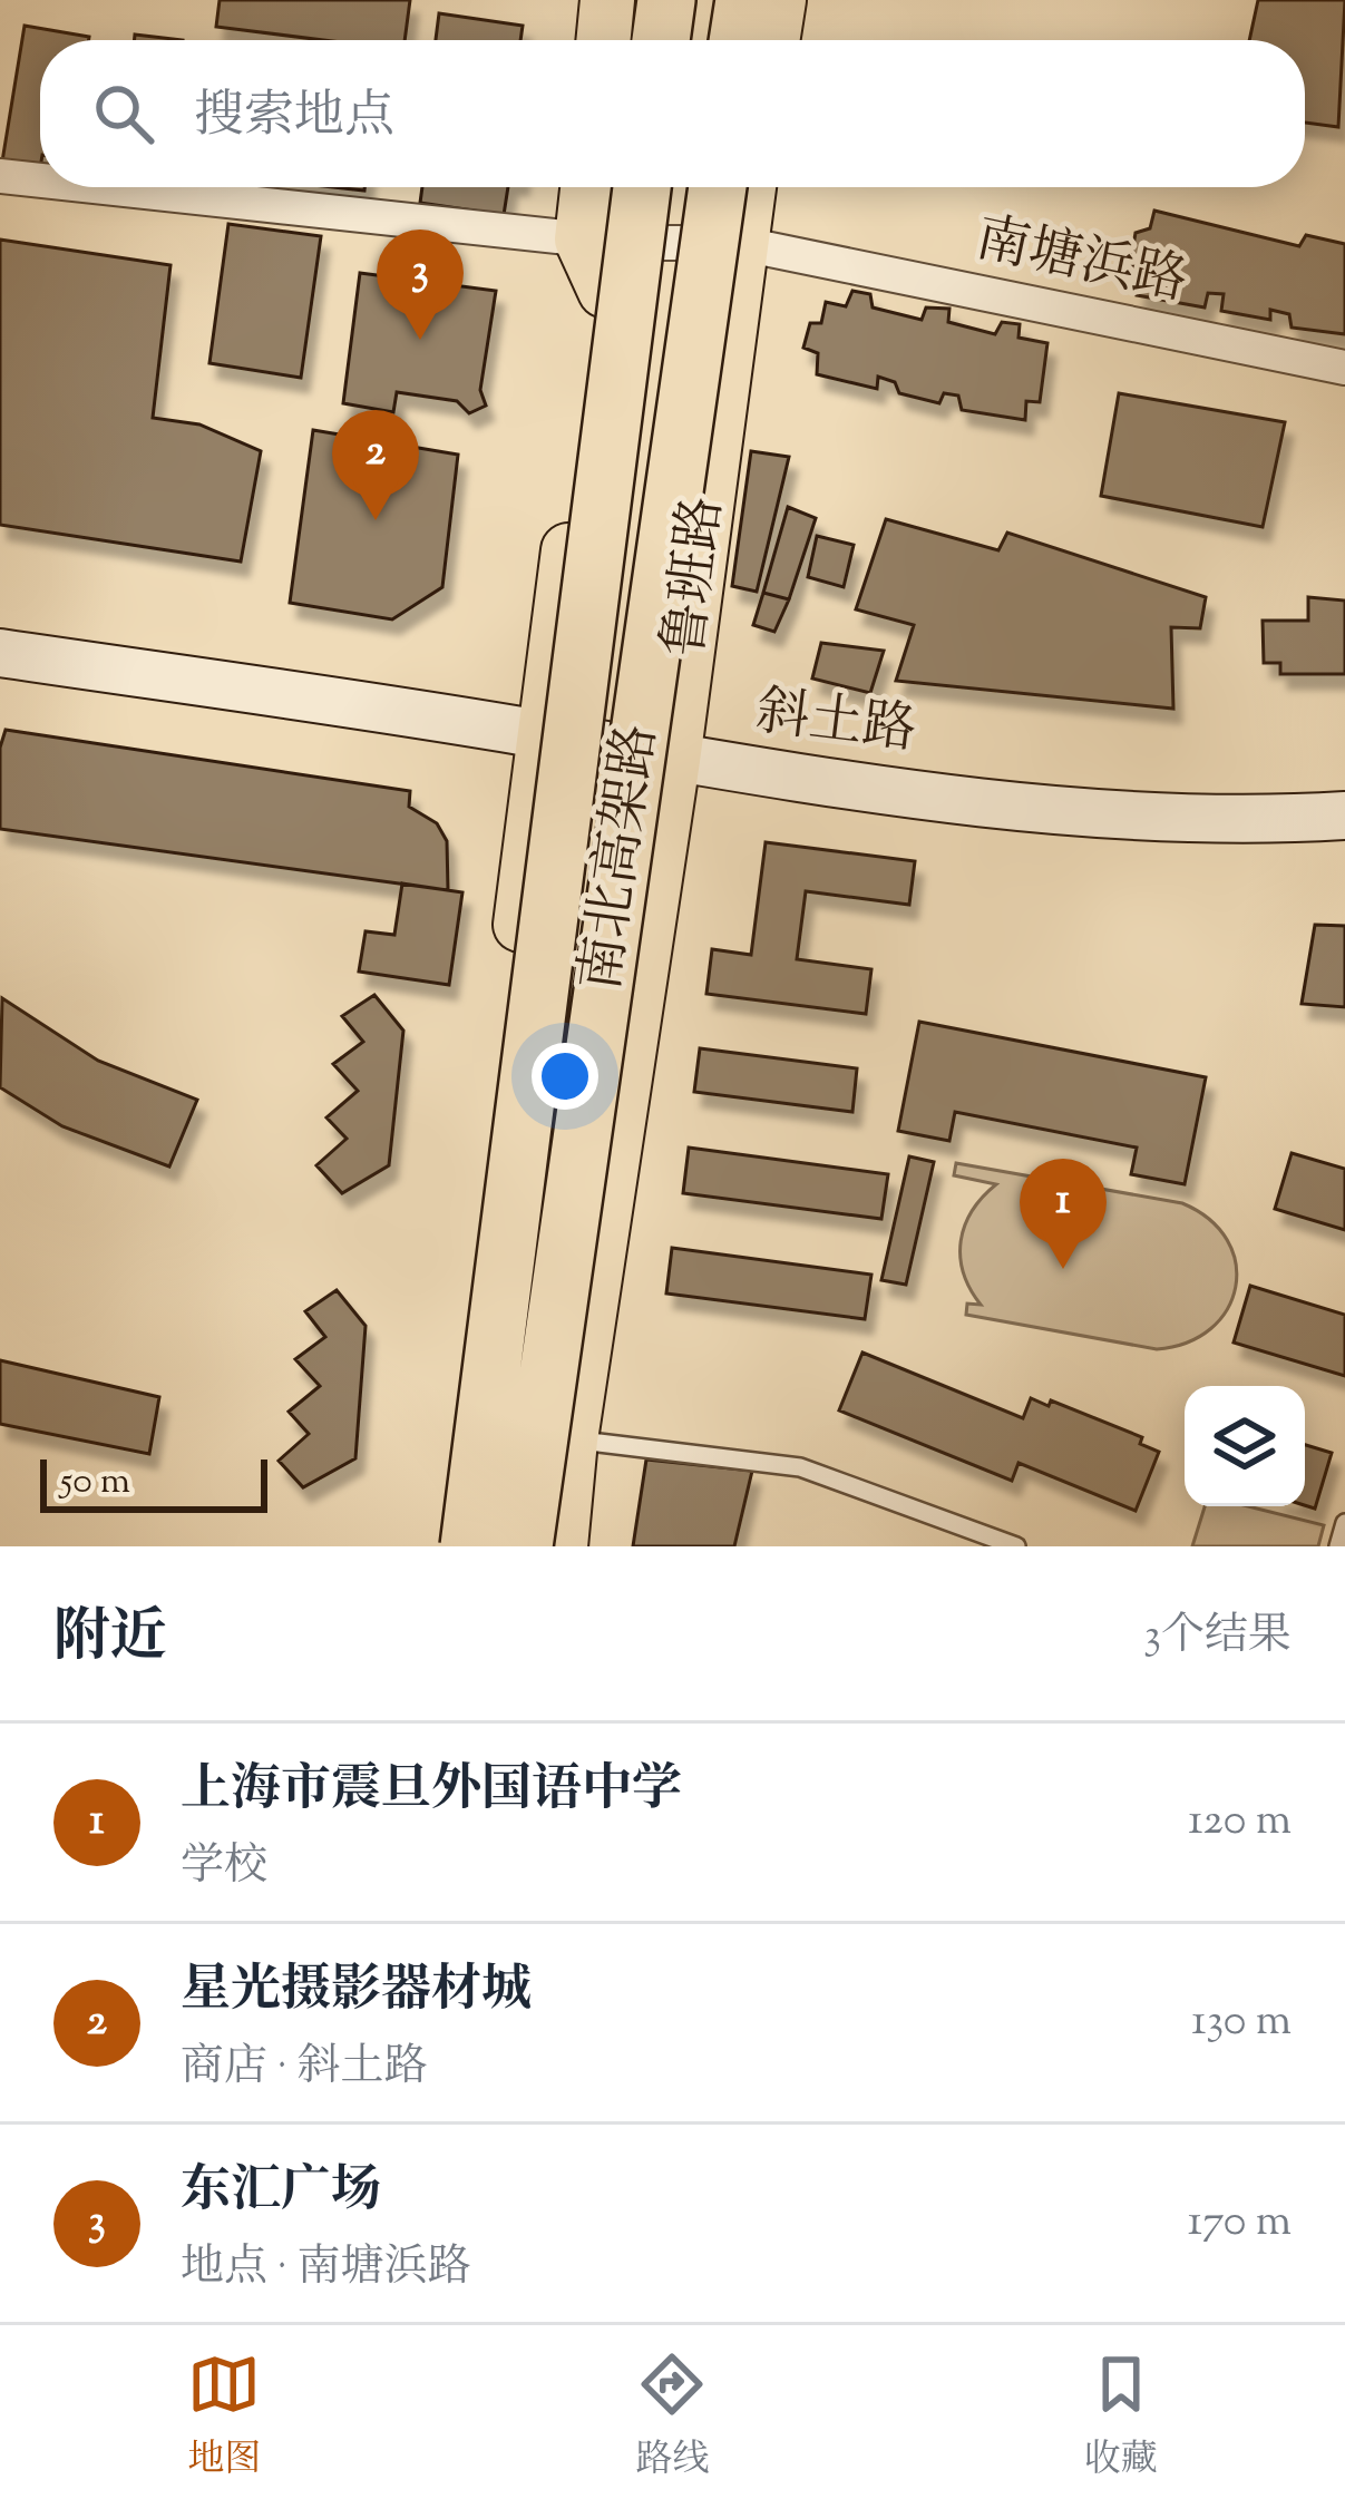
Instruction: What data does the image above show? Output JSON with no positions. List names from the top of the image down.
{
  "streets": {
    "highway": ["南北高架路"],
    "main road": ["鲁班路", "斜土路"],
    "street": ["南塘浜路"]
  },
  "crossings": [
    ["南塘浜路", "鲁班路"],
    ["鲁班路", "斜土路"]
  ],
  "scale_bar": "50 m",
  "page": {
    "search": "搜索地点",
    "pins": ["3", "2", "1"],
    "scale": "50 m",
    "heading": ["附近", "3个结果"],
    "list": [
      {
        "mark": "1",
        "name": "上海市震旦外国语中学",
        "note": "学校",
        "value": "120 m"
      },
      {
        "mark": "2",
        "name": "星光摄影器材城",
        "note": "商店 · 斜土路",
        "value": "130 m"
      },
      {
        "mark": "3",
        "name": "东汇广场",
        "note": "地点 · 南塘浜路",
        "value": "170 m"
      }
    ],
    "nav": ["地图", "路线", "收藏"]
  }
}
